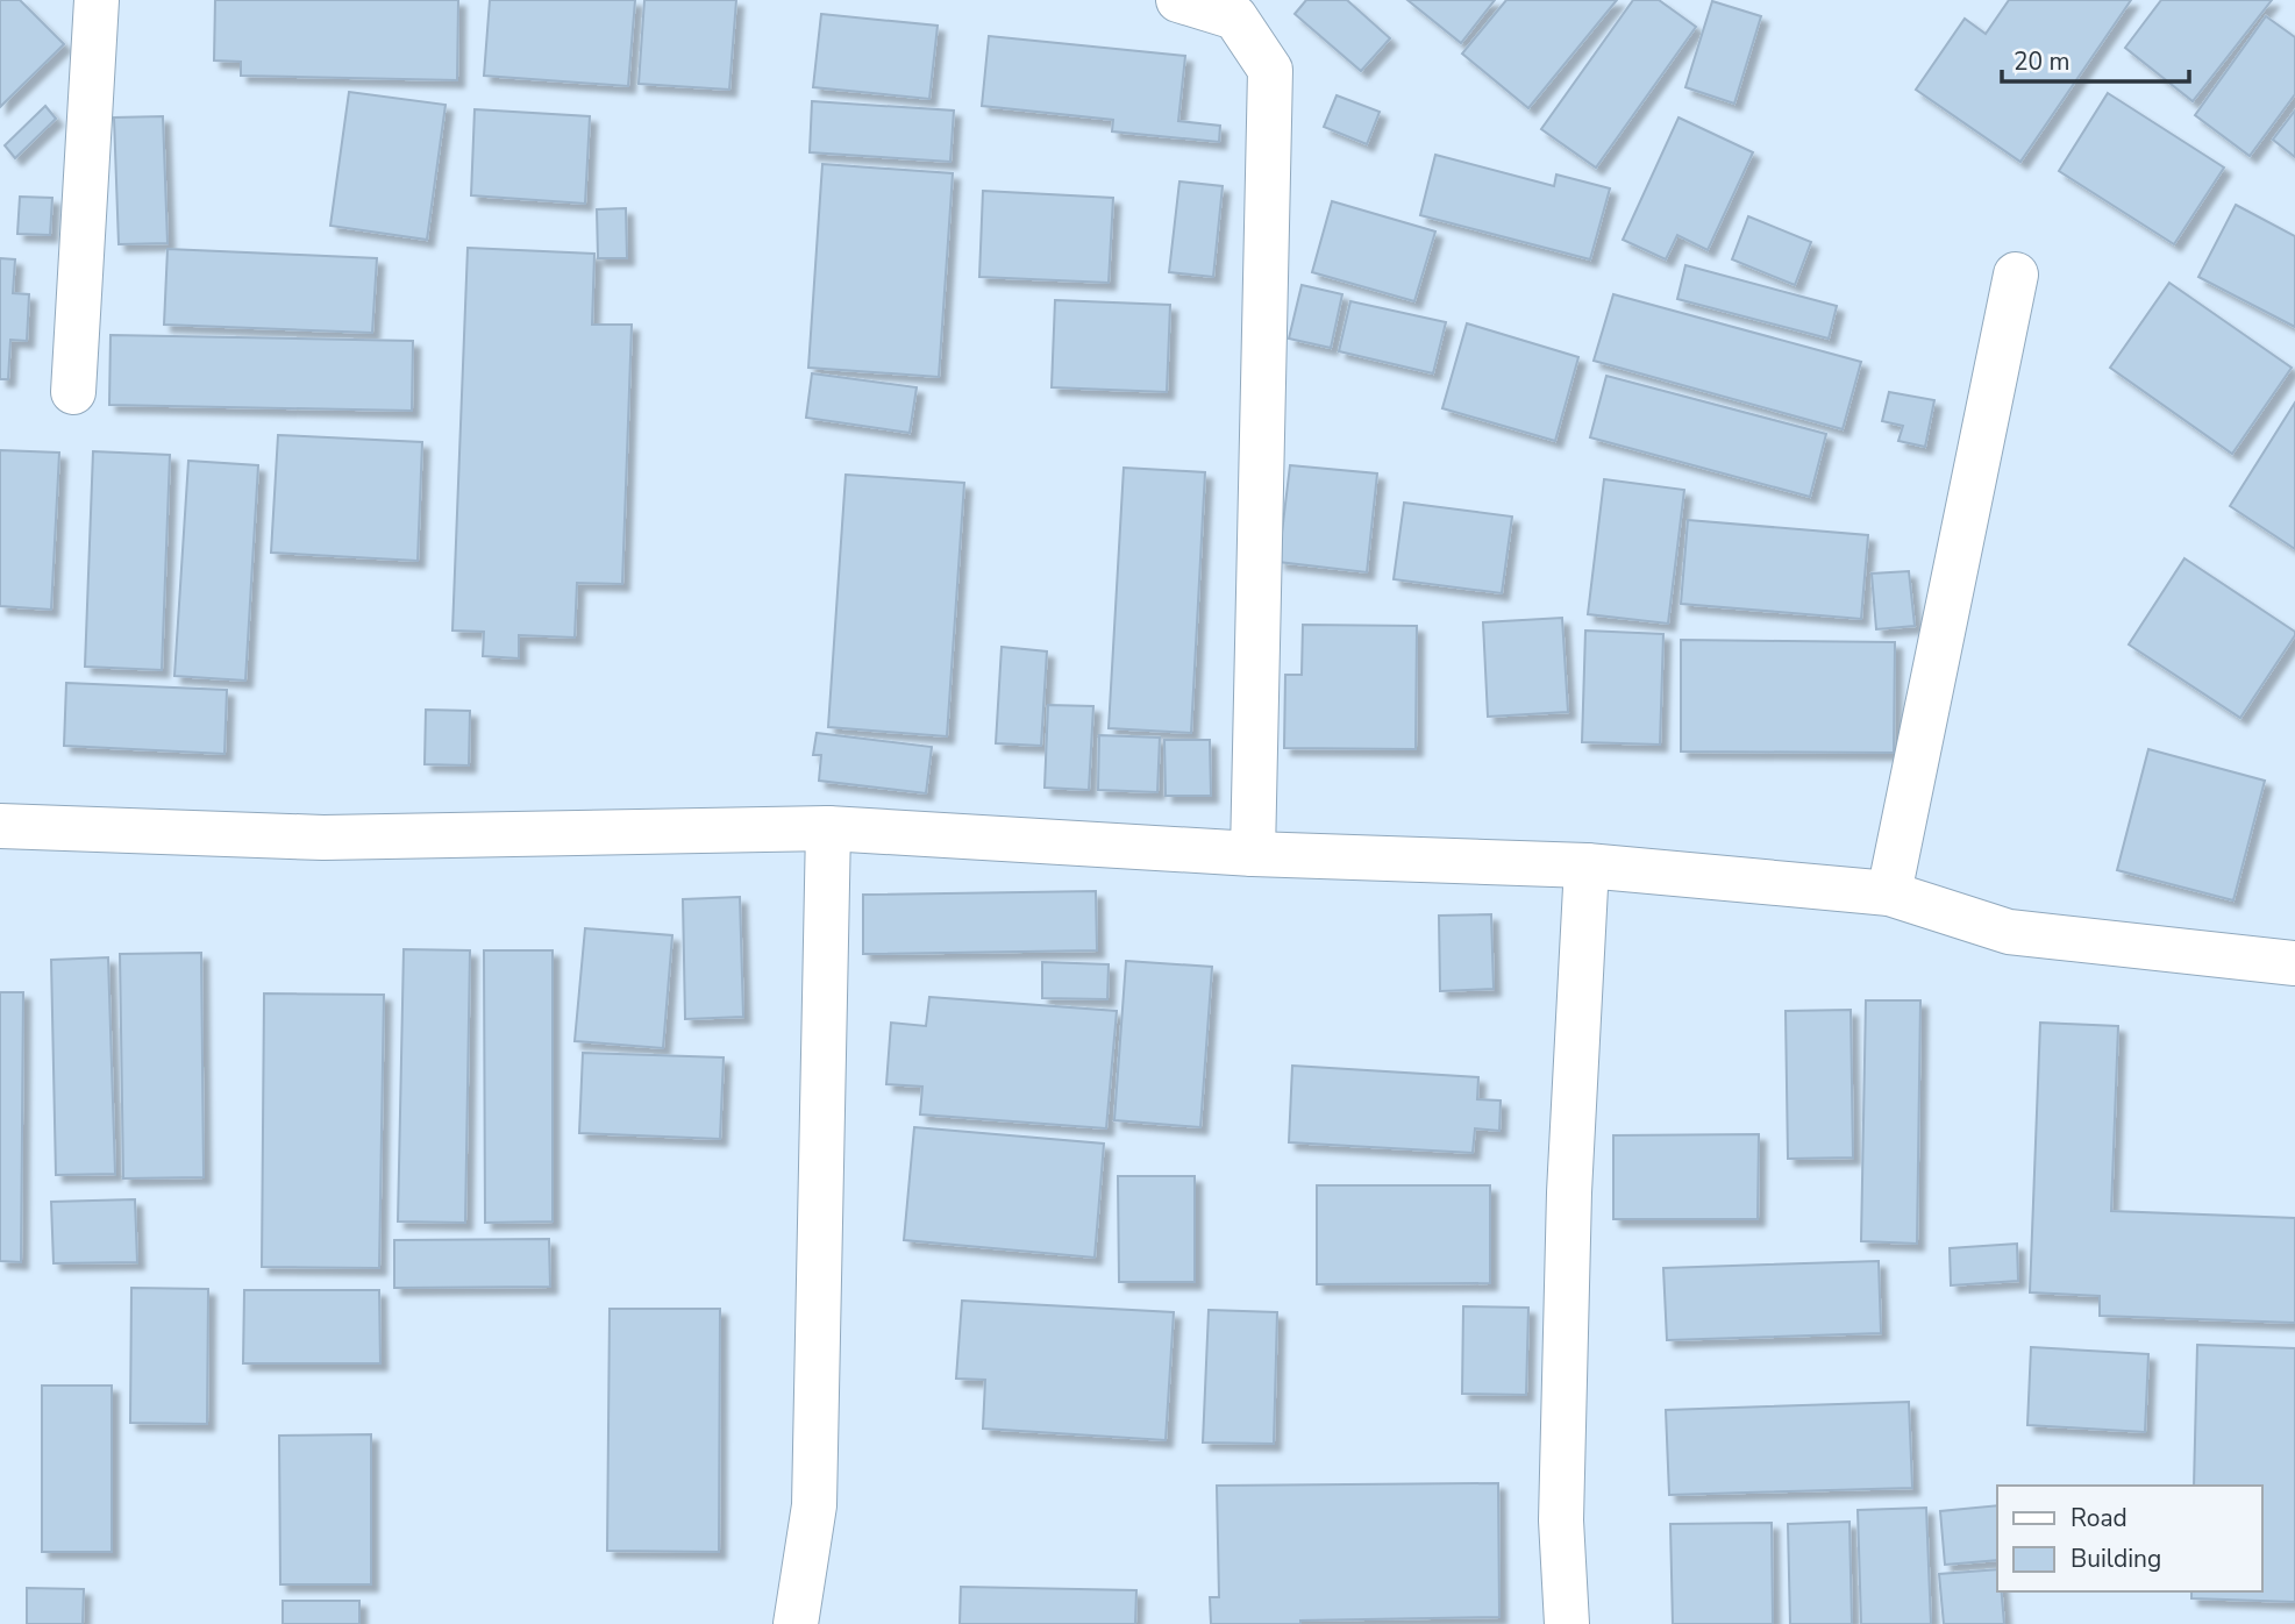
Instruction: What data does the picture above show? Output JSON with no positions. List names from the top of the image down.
{
  "legend": ["Road", "Building"],
  "scale_bar": "20 m"
}
